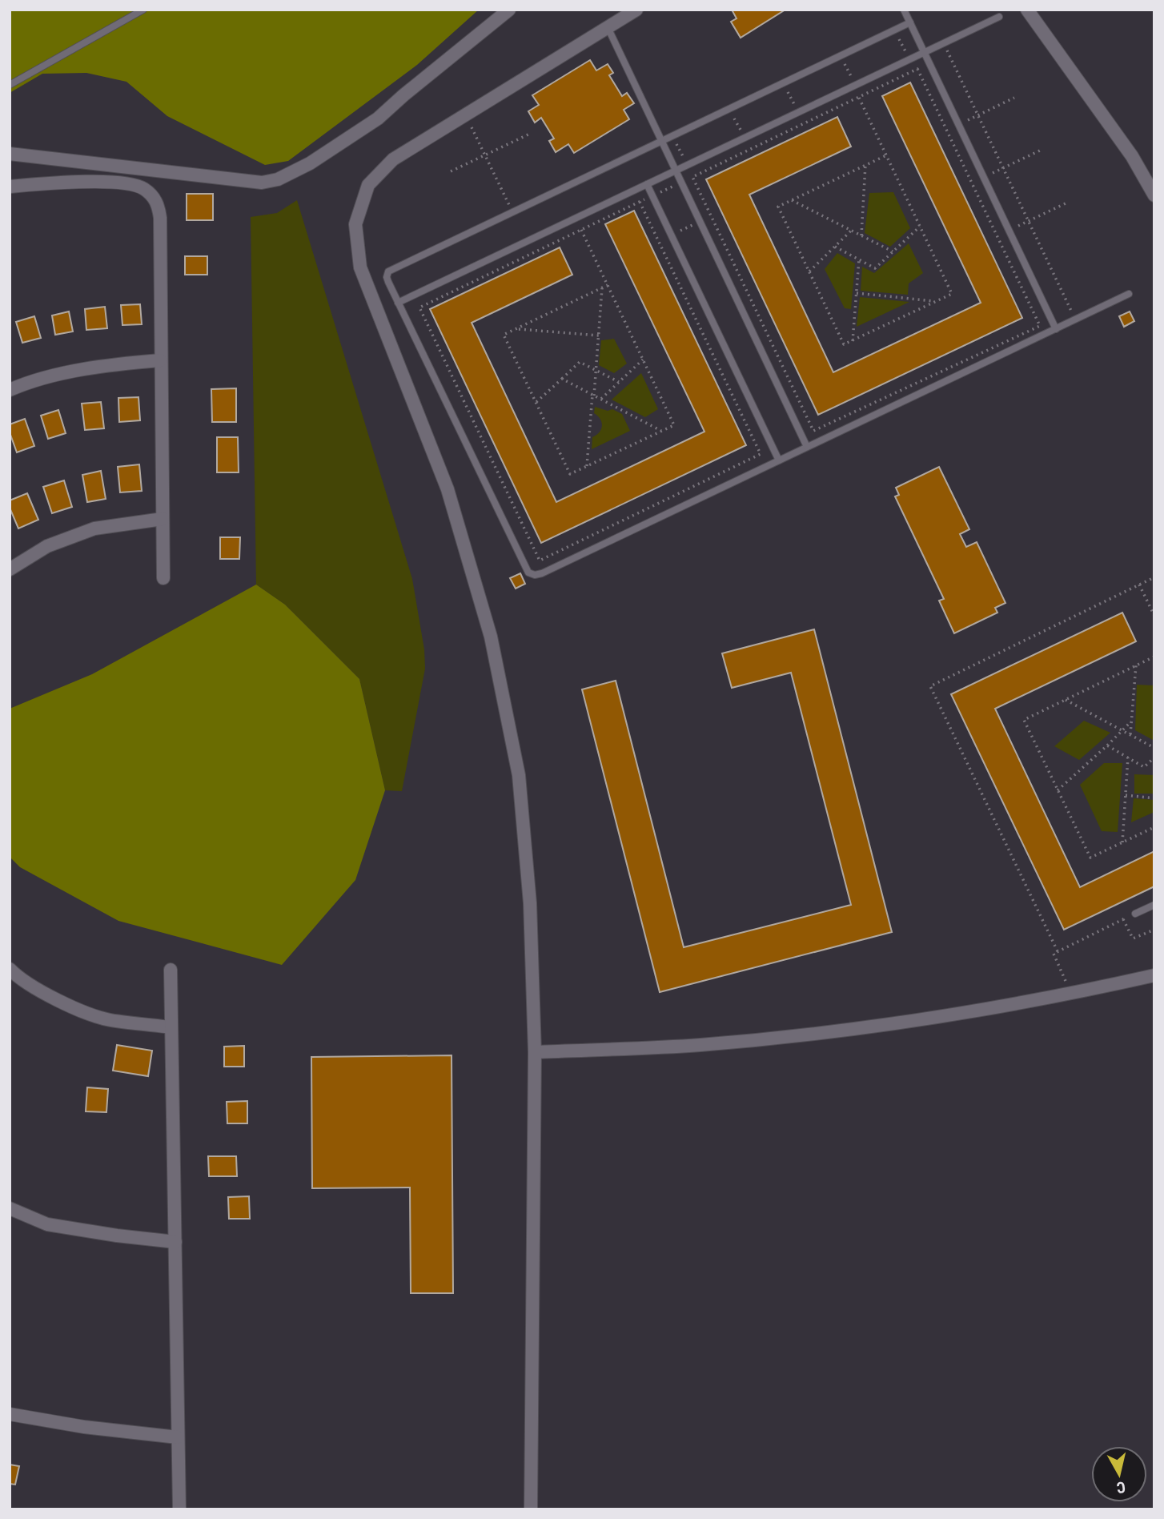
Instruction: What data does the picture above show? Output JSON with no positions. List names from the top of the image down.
{
  "north": "bottom"
}
